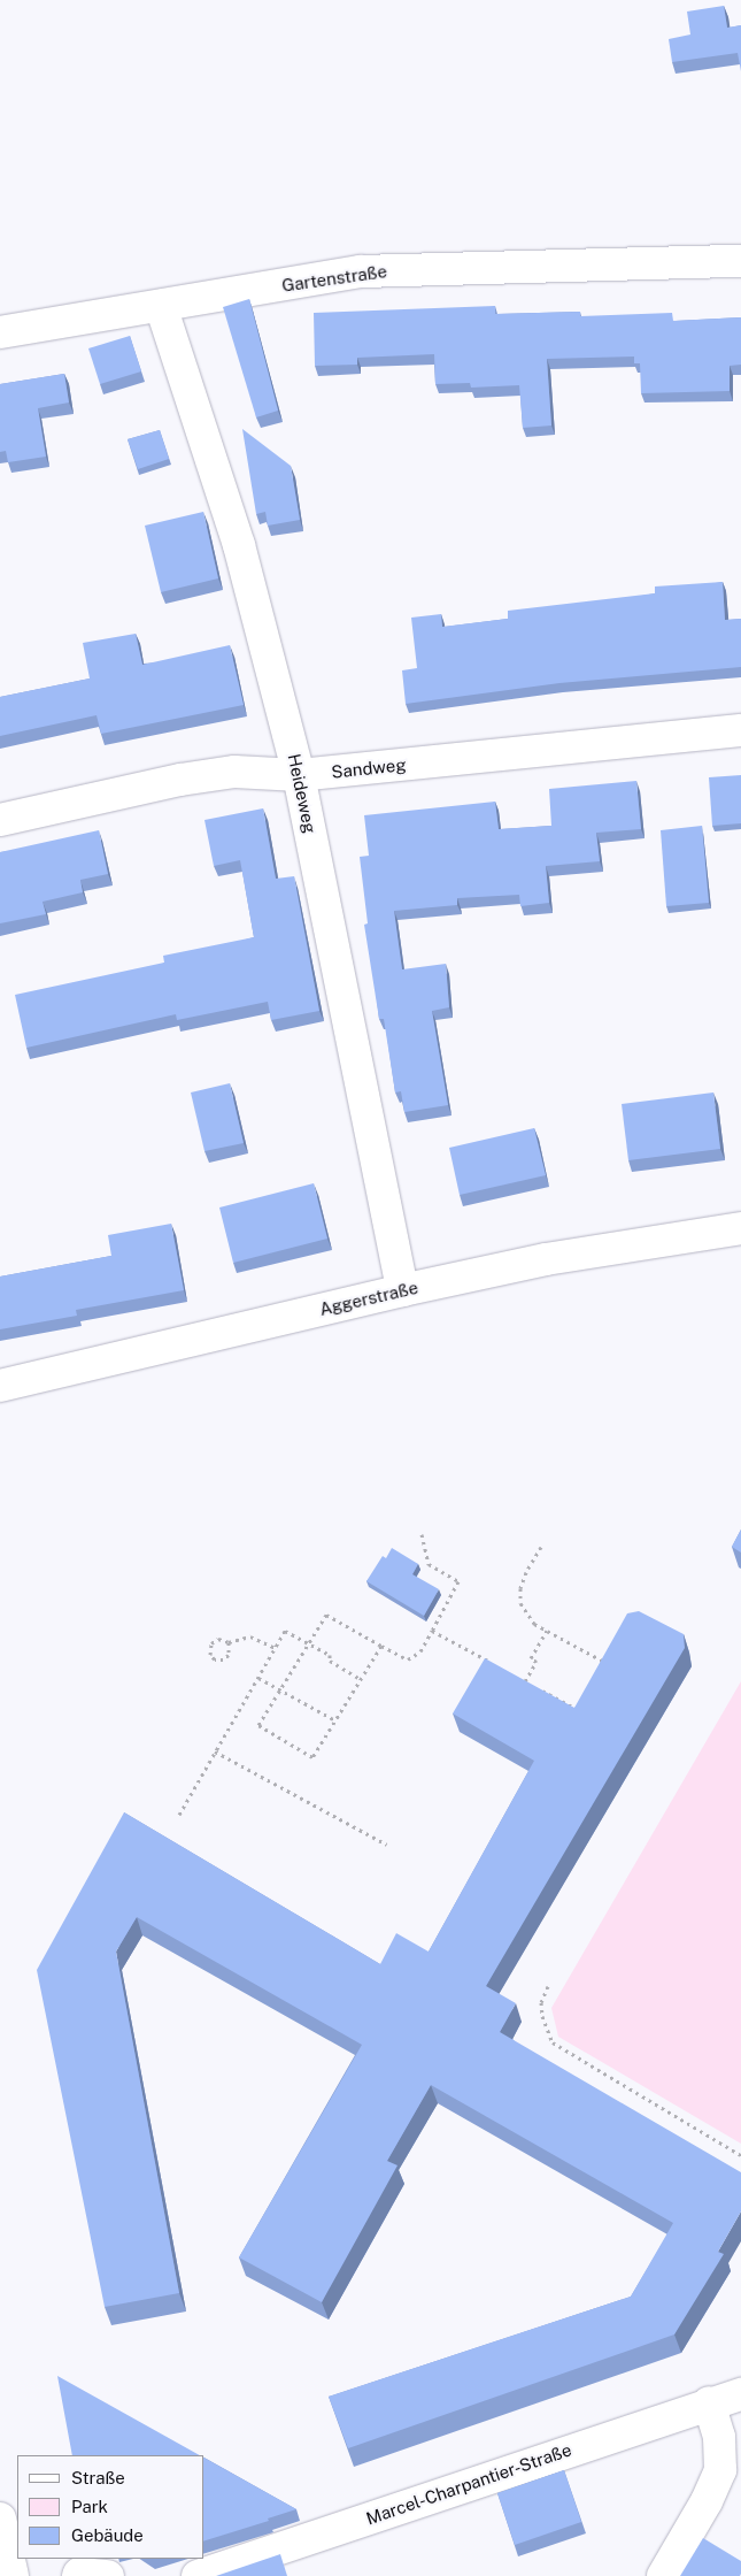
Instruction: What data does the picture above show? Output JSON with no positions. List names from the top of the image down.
{
  "streets": {
    "street": [
      "Gartenstraße",
      "Sandweg",
      "Heideweg",
      "Aggerstraße",
      "Marcel-Charpantier-Straße"
    ]
  },
  "crossings": [
    ["Gartenstraße", "Heideweg"],
    ["Sandweg", "Heideweg"],
    ["Heideweg", "Aggerstraße"]
  ],
  "legend": ["Straße", "Park", "Gebäude"]
}
